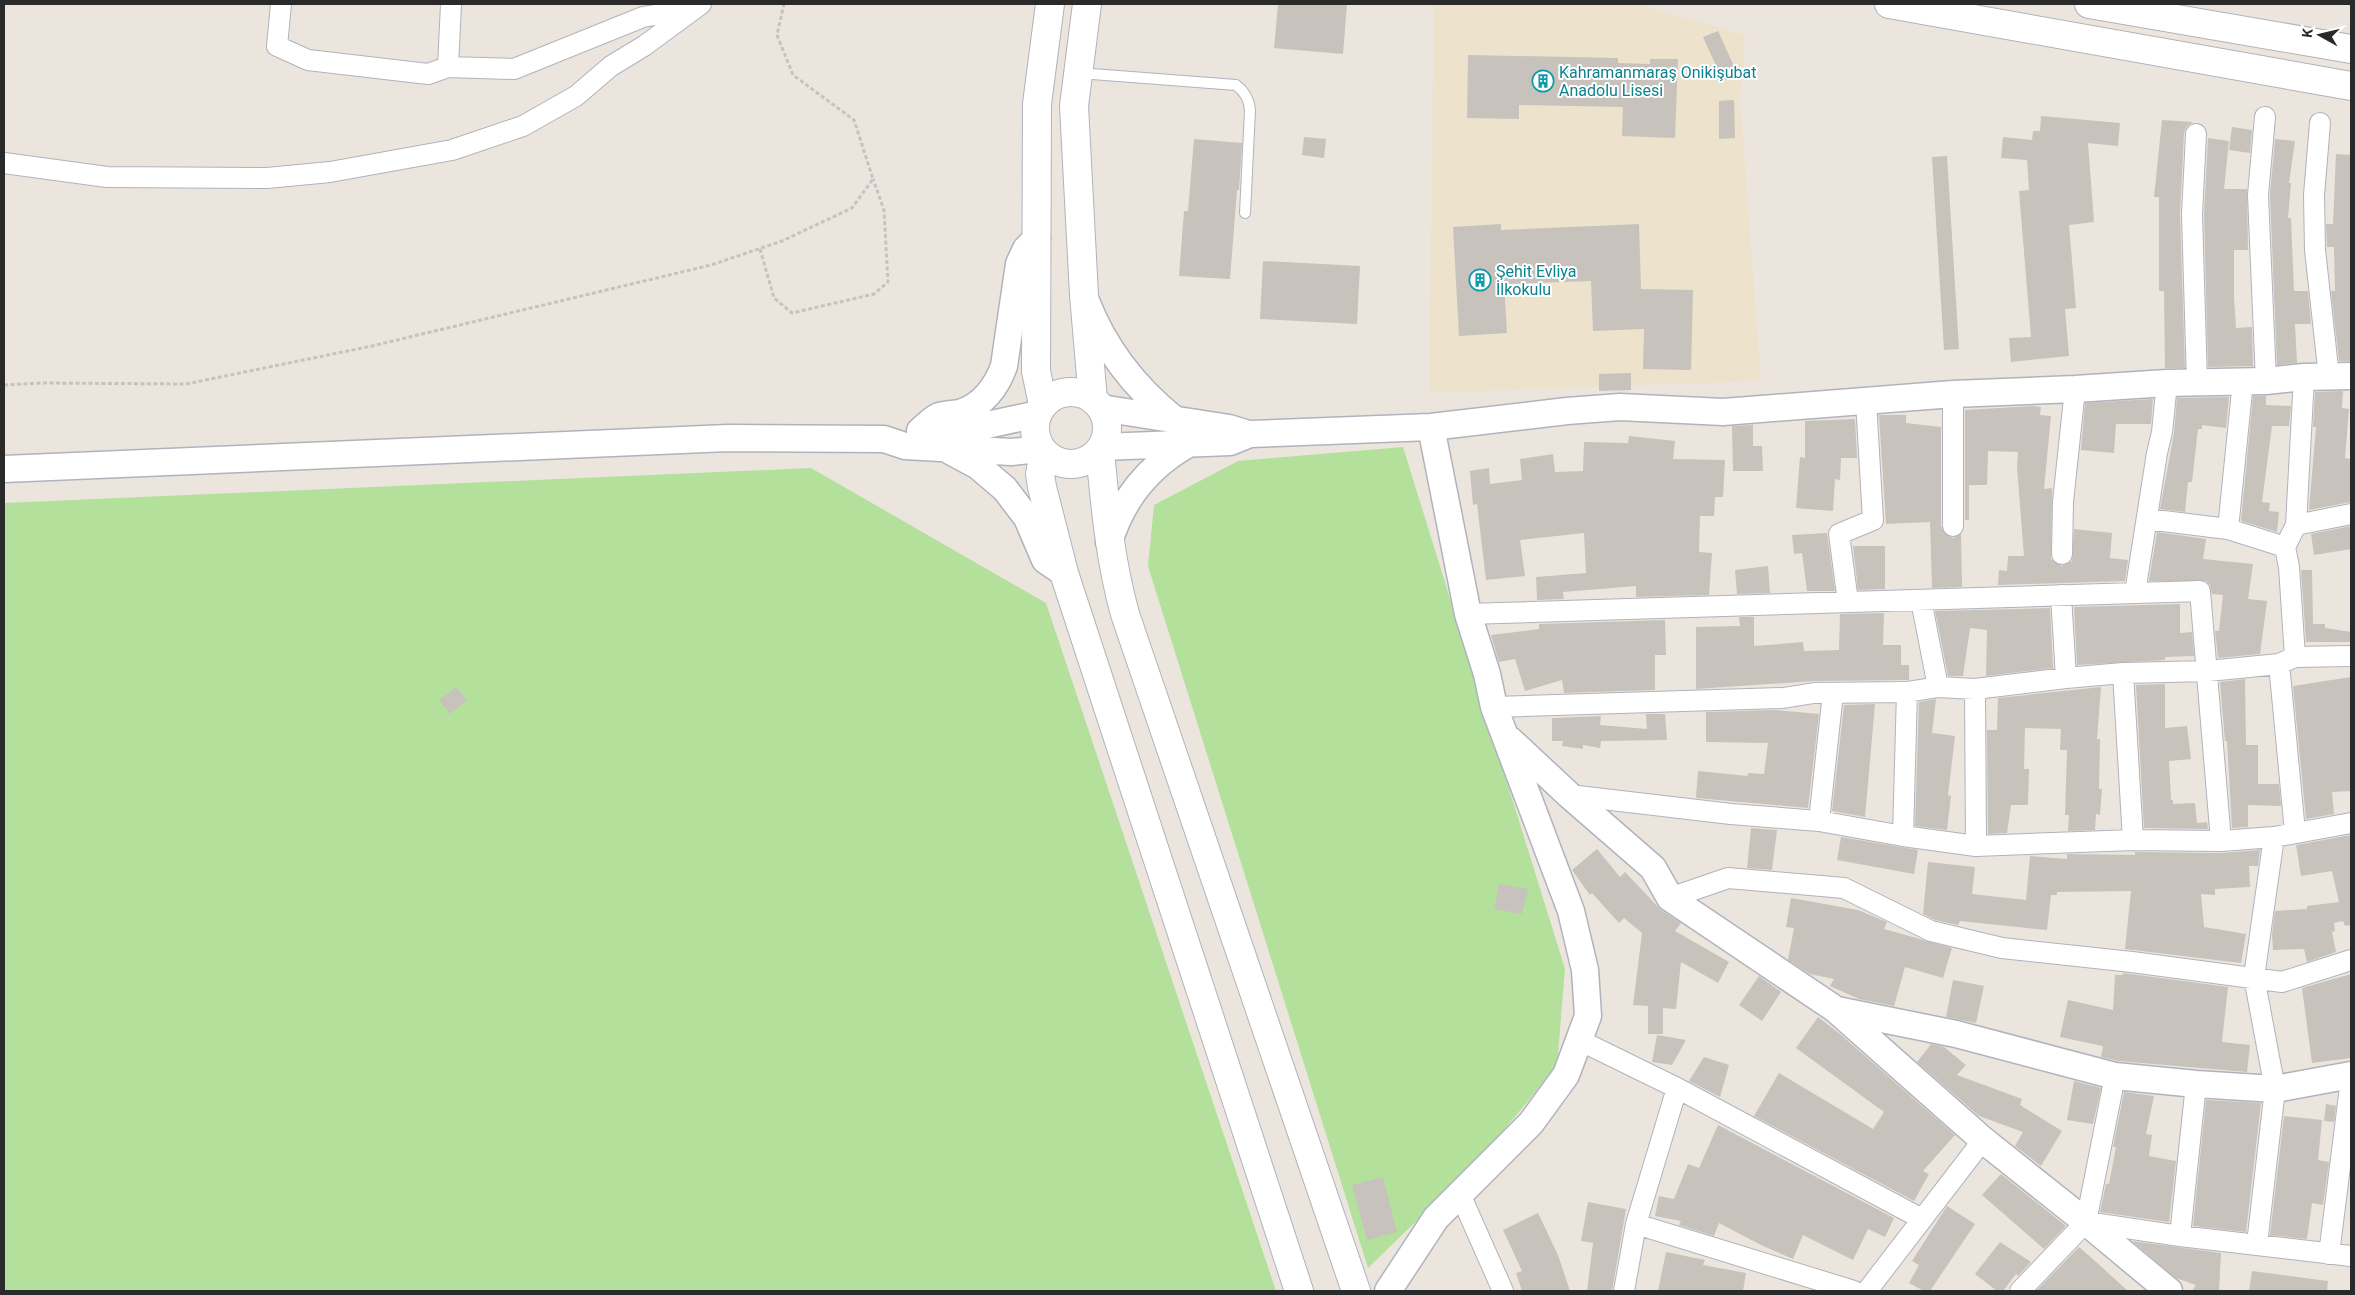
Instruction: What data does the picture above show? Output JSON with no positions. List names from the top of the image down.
{
  "places": {
    "building": ["Kahramanmaraş Onikişubat Anadolu Lisesi", "Şehit Evliya İlkokulu"]
  },
  "north": "left"
}
